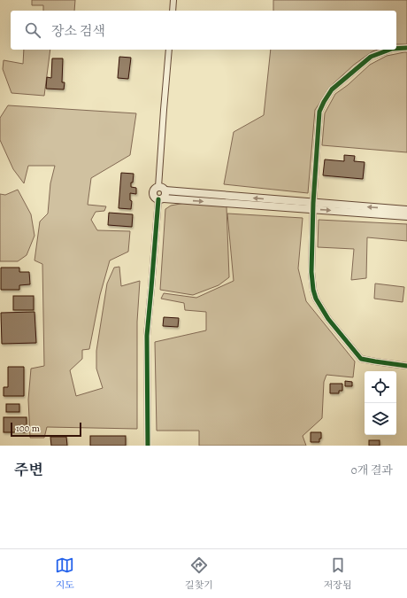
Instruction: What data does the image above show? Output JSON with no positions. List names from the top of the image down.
{
  "scale_bar": "100 m",
  "page": {
    "search": "장소 검색",
    "scale": "100 m",
    "heading": ["주변", "0개 결과"],
    "nav": ["지도", "길찾기", "저장됨"]
  }
}
